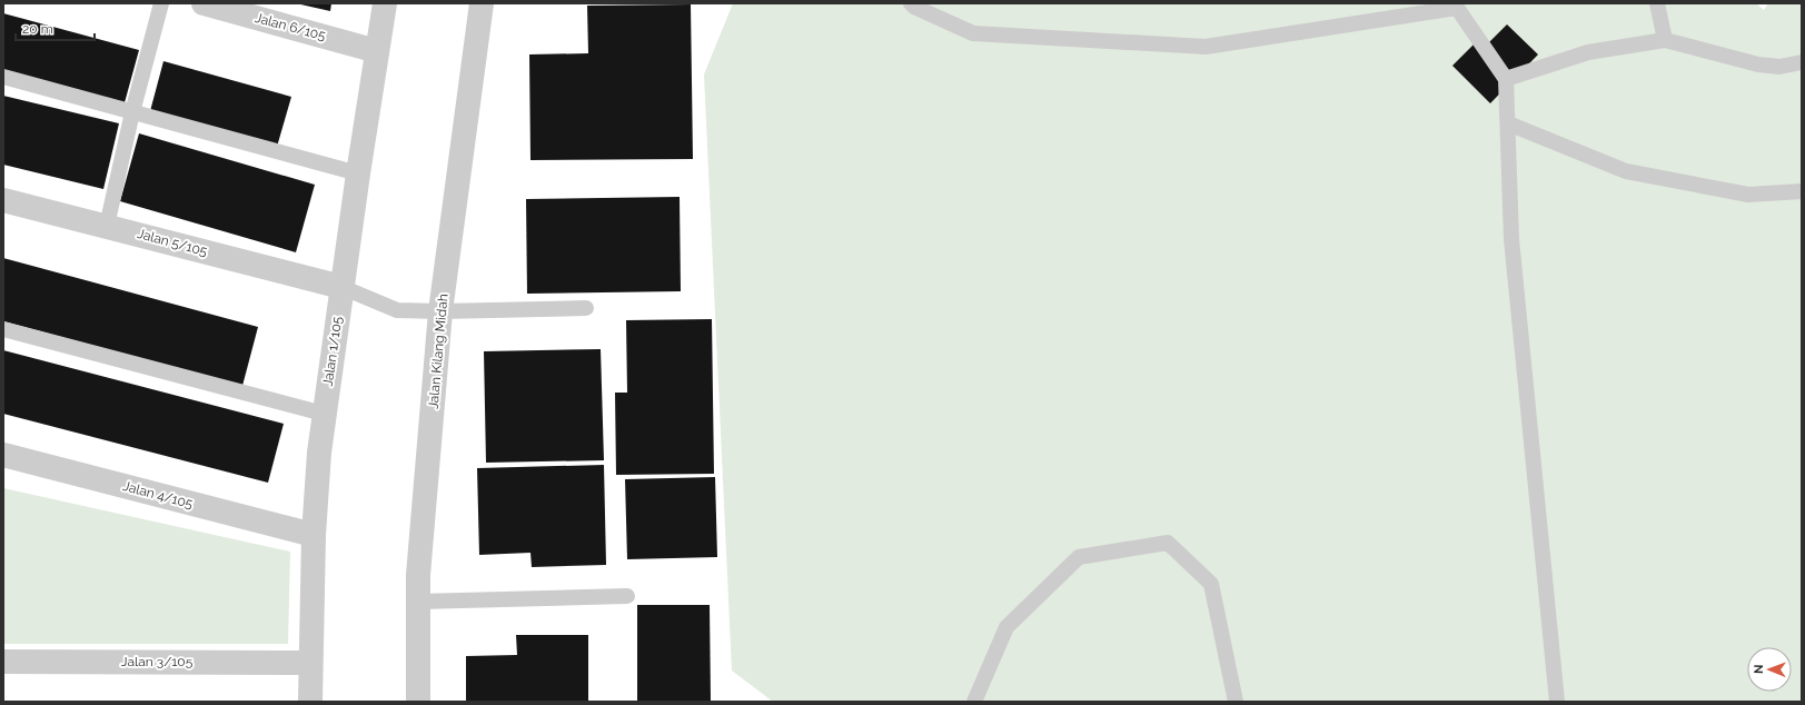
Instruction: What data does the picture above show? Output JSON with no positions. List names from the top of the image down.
{
  "streets": {
    "street": [
      "Jalan 6/105",
      "Jalan 5/105",
      "Jalan 1/105",
      "Jalan Kilang Midah",
      "Jalan 4/105",
      "Jalan 3/105"
    ]
  },
  "crossings": [
    ["Jalan 6/105", "Jalan 1/105"],
    ["Jalan 5/105", "Jalan 1/105"],
    ["Jalan 1/105", "Jalan 4/105"],
    ["Jalan 1/105", "Jalan 3/105"]
  ],
  "scale_bar": "20 m",
  "north": "left"
}
